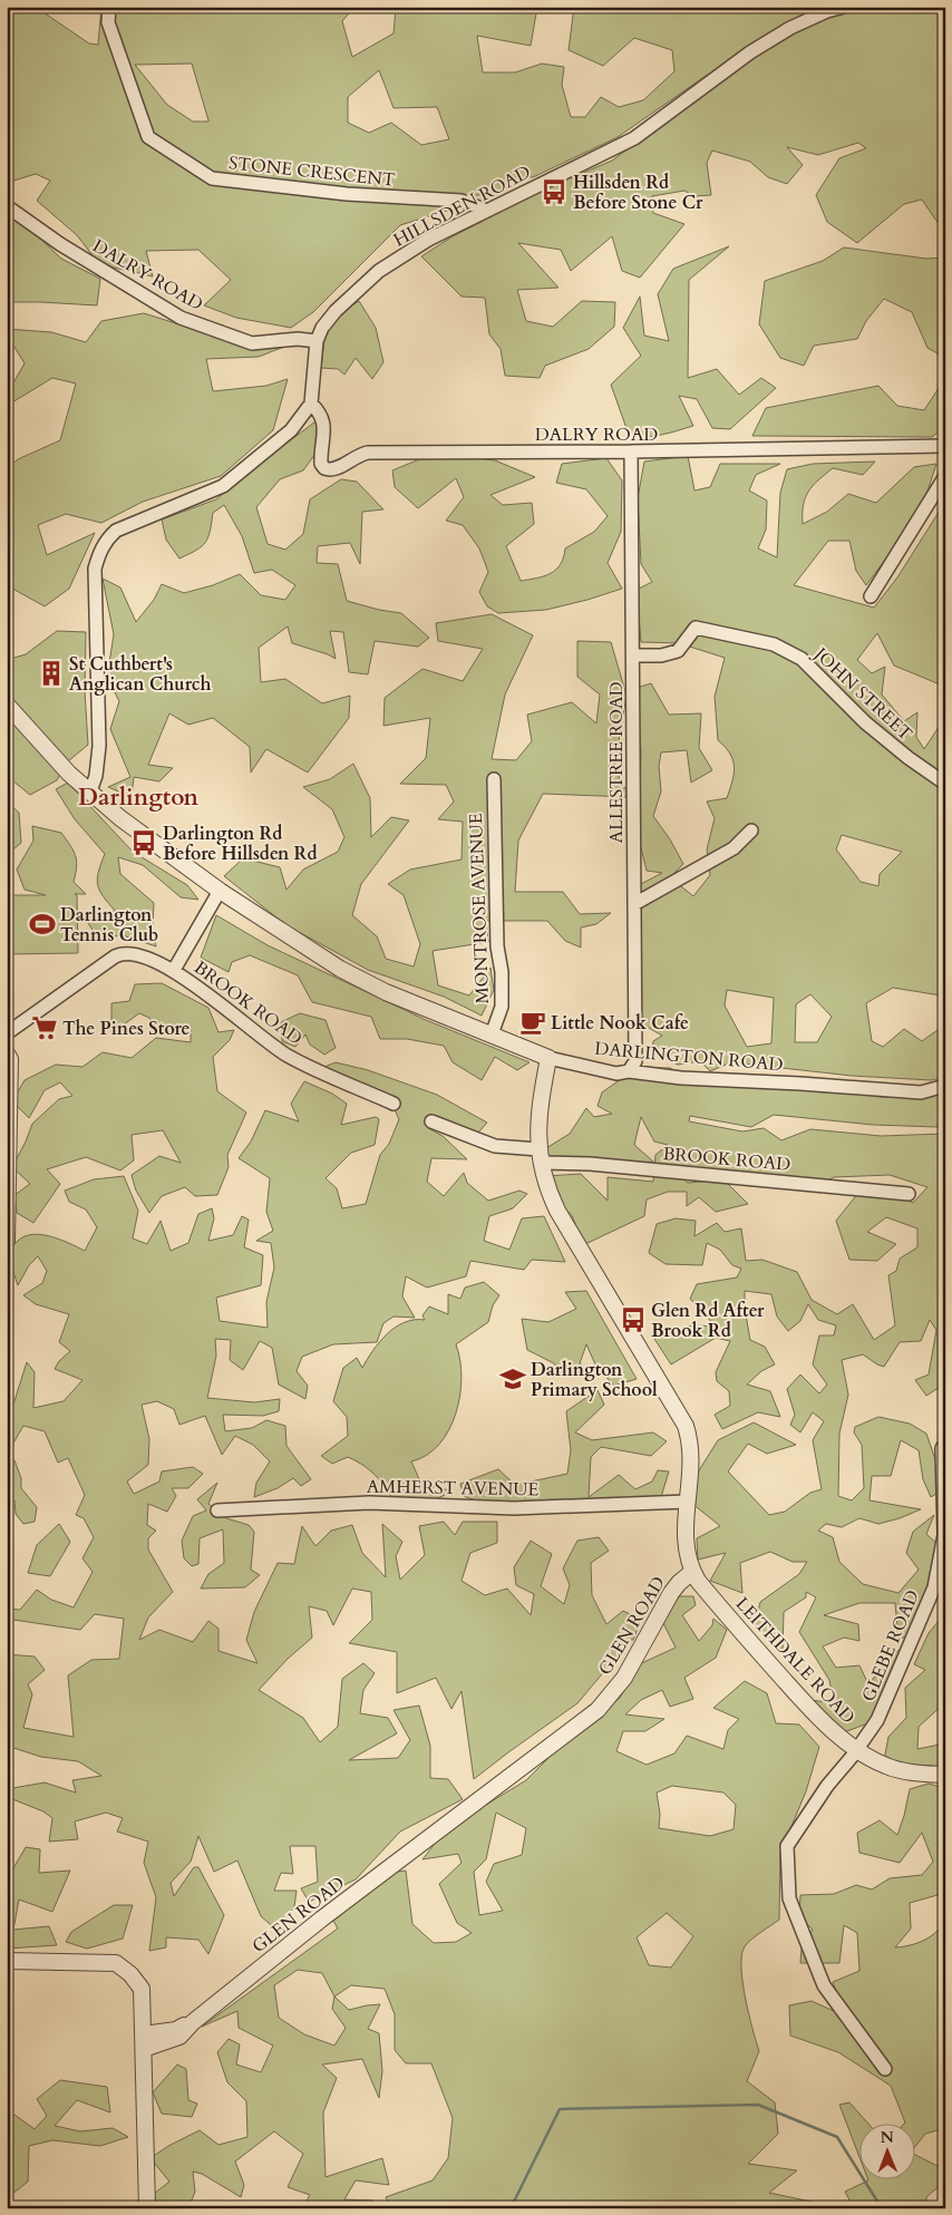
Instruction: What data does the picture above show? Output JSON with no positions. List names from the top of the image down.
{
  "streets": {
    "street": [
      "STONE CRESCENT",
      "HILLSDEN ROAD",
      "DALRY ROAD",
      "JOHN STREET",
      "ALLESTREE ROAD",
      "MONTROSE AVENUE",
      "BROOK ROAD",
      "DARLINGTON ROAD",
      "AMHERST AVENUE",
      "GLEN ROAD",
      "GLEBE ROAD",
      "LEITHDALE ROAD"
    ]
  },
  "crossings": [
    ["STONE CRESCENT", "HILLSDEN ROAD"],
    ["HILLSDEN ROAD", "DALRY ROAD"],
    ["DALRY ROAD", "ALLESTREE ROAD"],
    ["JOHN STREET", "ALLESTREE ROAD"],
    ["ALLESTREE ROAD", "DARLINGTON ROAD"],
    ["MONTROSE AVENUE", "DARLINGTON ROAD"],
    ["BROOK ROAD", "GLEN ROAD"],
    ["DARLINGTON ROAD", "GLEN ROAD"],
    ["AMHERST AVENUE", "GLEN ROAD"],
    ["GLEN ROAD", "LEITHDALE ROAD"],
    ["GLEBE ROAD", "LEITHDALE ROAD"]
  ],
  "districts": ["Darlington"],
  "places": {
    "bus stop": ["Hillsden Rd Before Stone Cr", "Darlington Rd Before Hillsden Rd", "Glen Rd After Brook Rd"],
    "building": ["St Cuthbert's Anglican Church"],
    "sports": ["Darlington Tennis Club"],
    "cafe": ["Little Nook Cafe"],
    "supermarket": ["The Pines Store"],
    "school or university": ["Darlington Primary School"]
  },
  "north": "top"
}
